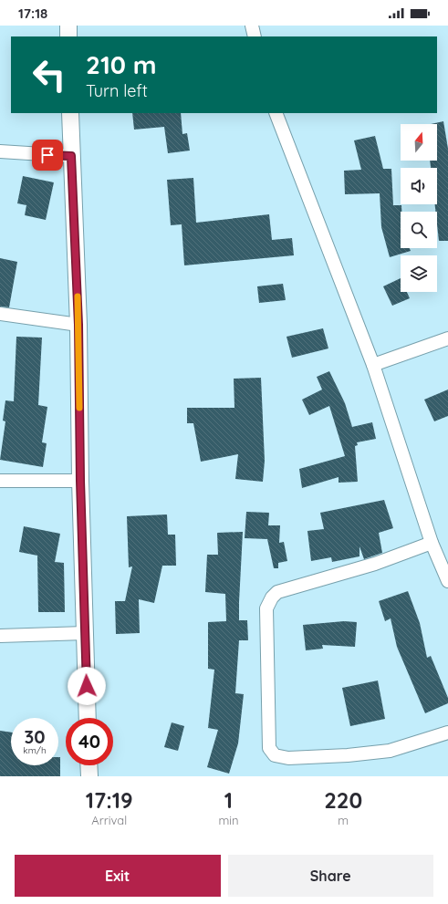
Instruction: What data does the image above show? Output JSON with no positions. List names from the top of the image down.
{
  "north": "top",
  "page": {
    "status": "17:18",
    "turn": ["210 m", "Turn left"],
    "speed": "30 km/h",
    "limit": "40",
    "eta": [
      "17:19",
      "Arrival",
      "1",
      "min",
      "220",
      "m"
    ],
    "buttons": ["Exit", "Share"]
  }
}
